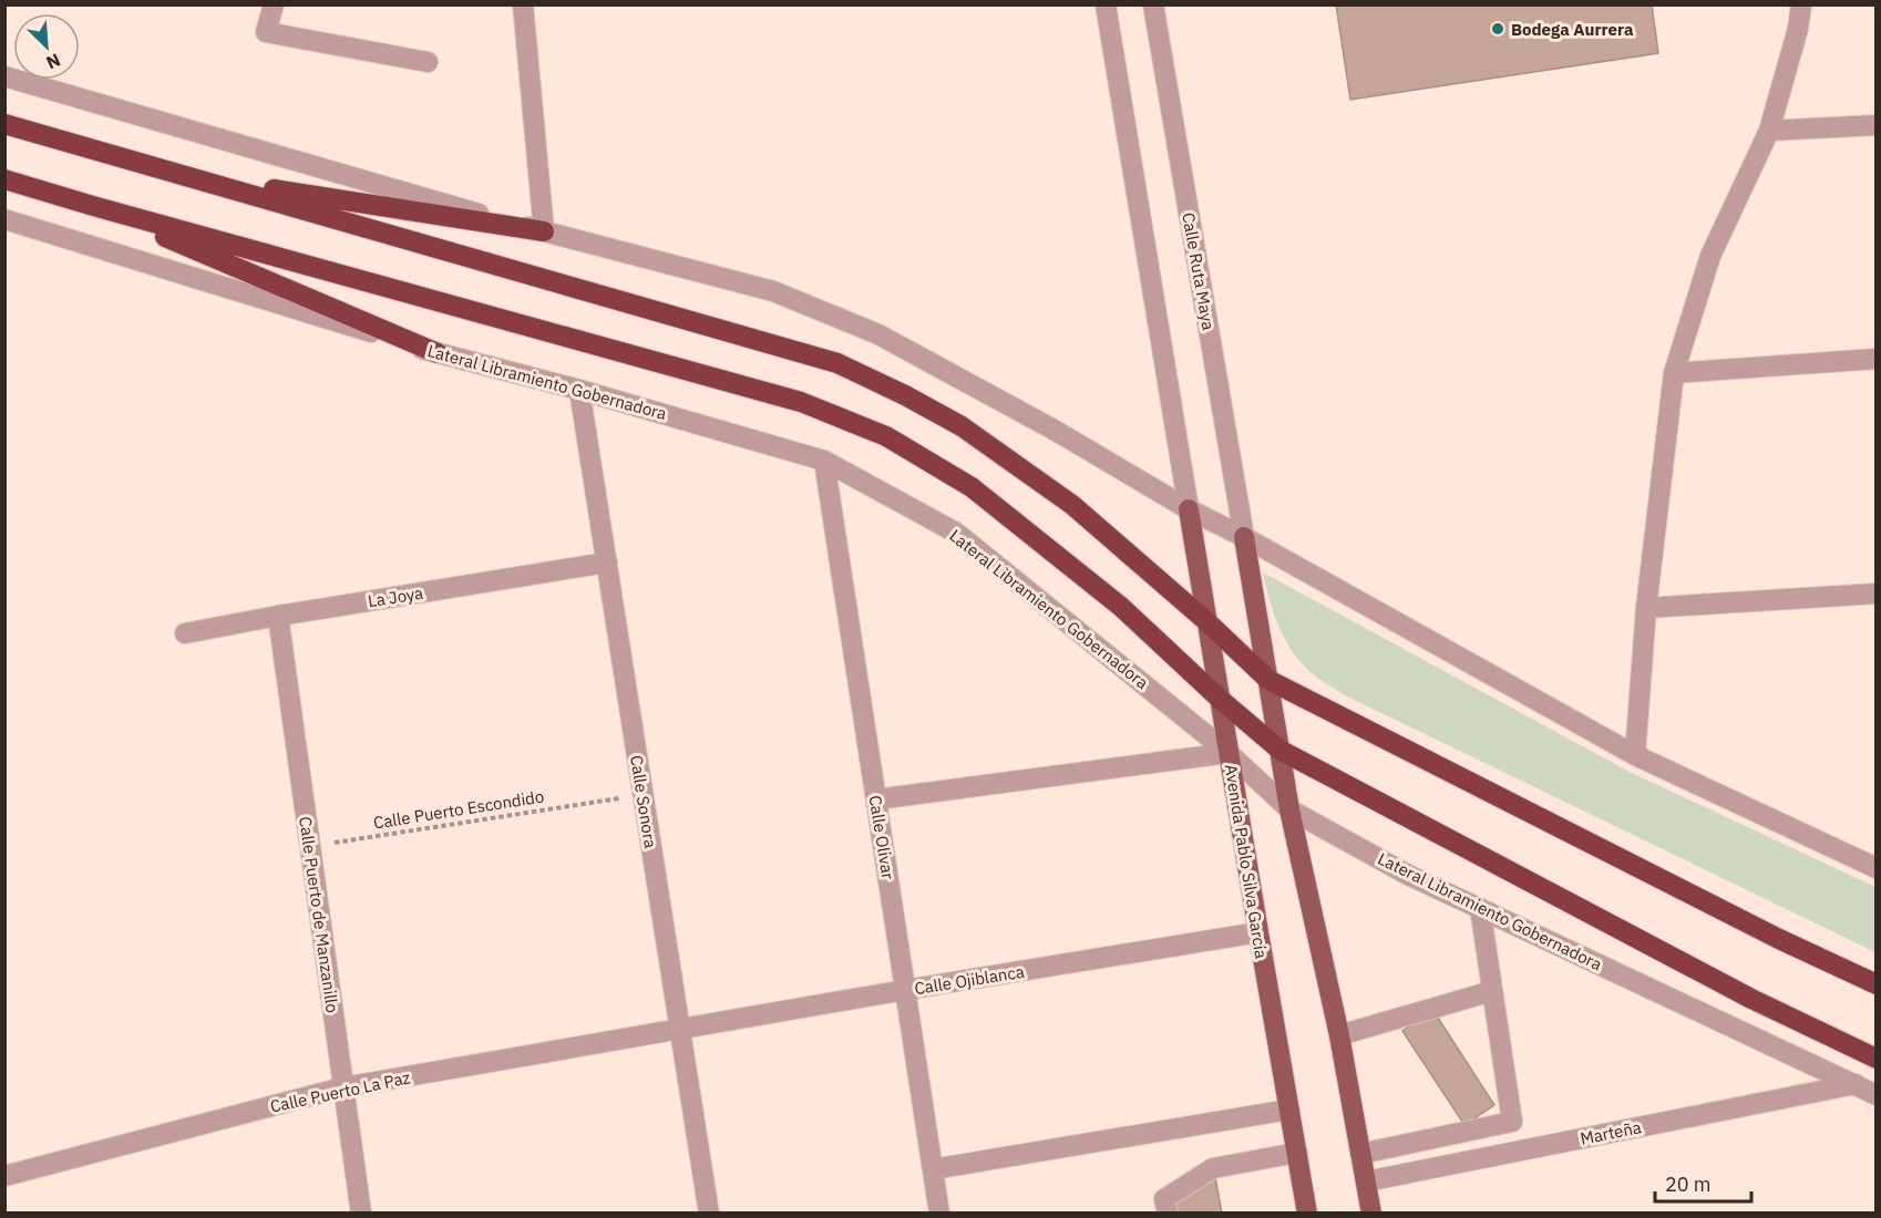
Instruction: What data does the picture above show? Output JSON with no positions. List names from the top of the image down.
{
  "streets": {
    "main road": ["Avenida Pablo Silva García"],
    "street": [
      "Calle Ruta Maya",
      "Lateral Libramiento Gobernadora",
      "La Joya",
      "Calle Sonora",
      "Calle Olivar",
      "Calle Puerto de Manzanillo",
      "Calle Ojiblanca",
      "Calle Puerto La Paz",
      "Marteña"
    ],
    "path": ["Calle Puerto Escondido"]
  },
  "crossings": [
    ["Lateral Libramiento Gobernadora", "Calle Sonora"],
    ["Lateral Libramiento Gobernadora", "Calle Olivar"],
    ["Lateral Libramiento Gobernadora", "Avenida Pablo Silva García"],
    ["Lateral Libramiento Gobernadora", "Marteña"],
    ["La Joya", "Calle Sonora"],
    ["La Joya", "Calle Puerto de Manzanillo"],
    ["Calle Sonora", "Calle Puerto Escondido"],
    ["Calle Sonora", "Calle Ojiblanca"],
    ["Calle Sonora", "Calle Puerto La Paz"],
    ["Calle Puerto Escondido", "Calle Puerto de Manzanillo"],
    ["Calle Olivar", "Calle Ojiblanca"],
    ["Avenida Pablo Silva García", "Calle Ojiblanca"],
    ["Calle Puerto de Manzanillo", "Calle Puerto La Paz"],
    ["Calle Ojiblanca", "Calle Puerto La Paz"]
  ],
  "places": ["Bodega Aurrera"],
  "scale_bar": "20 m",
  "north": "bottom right"
}
